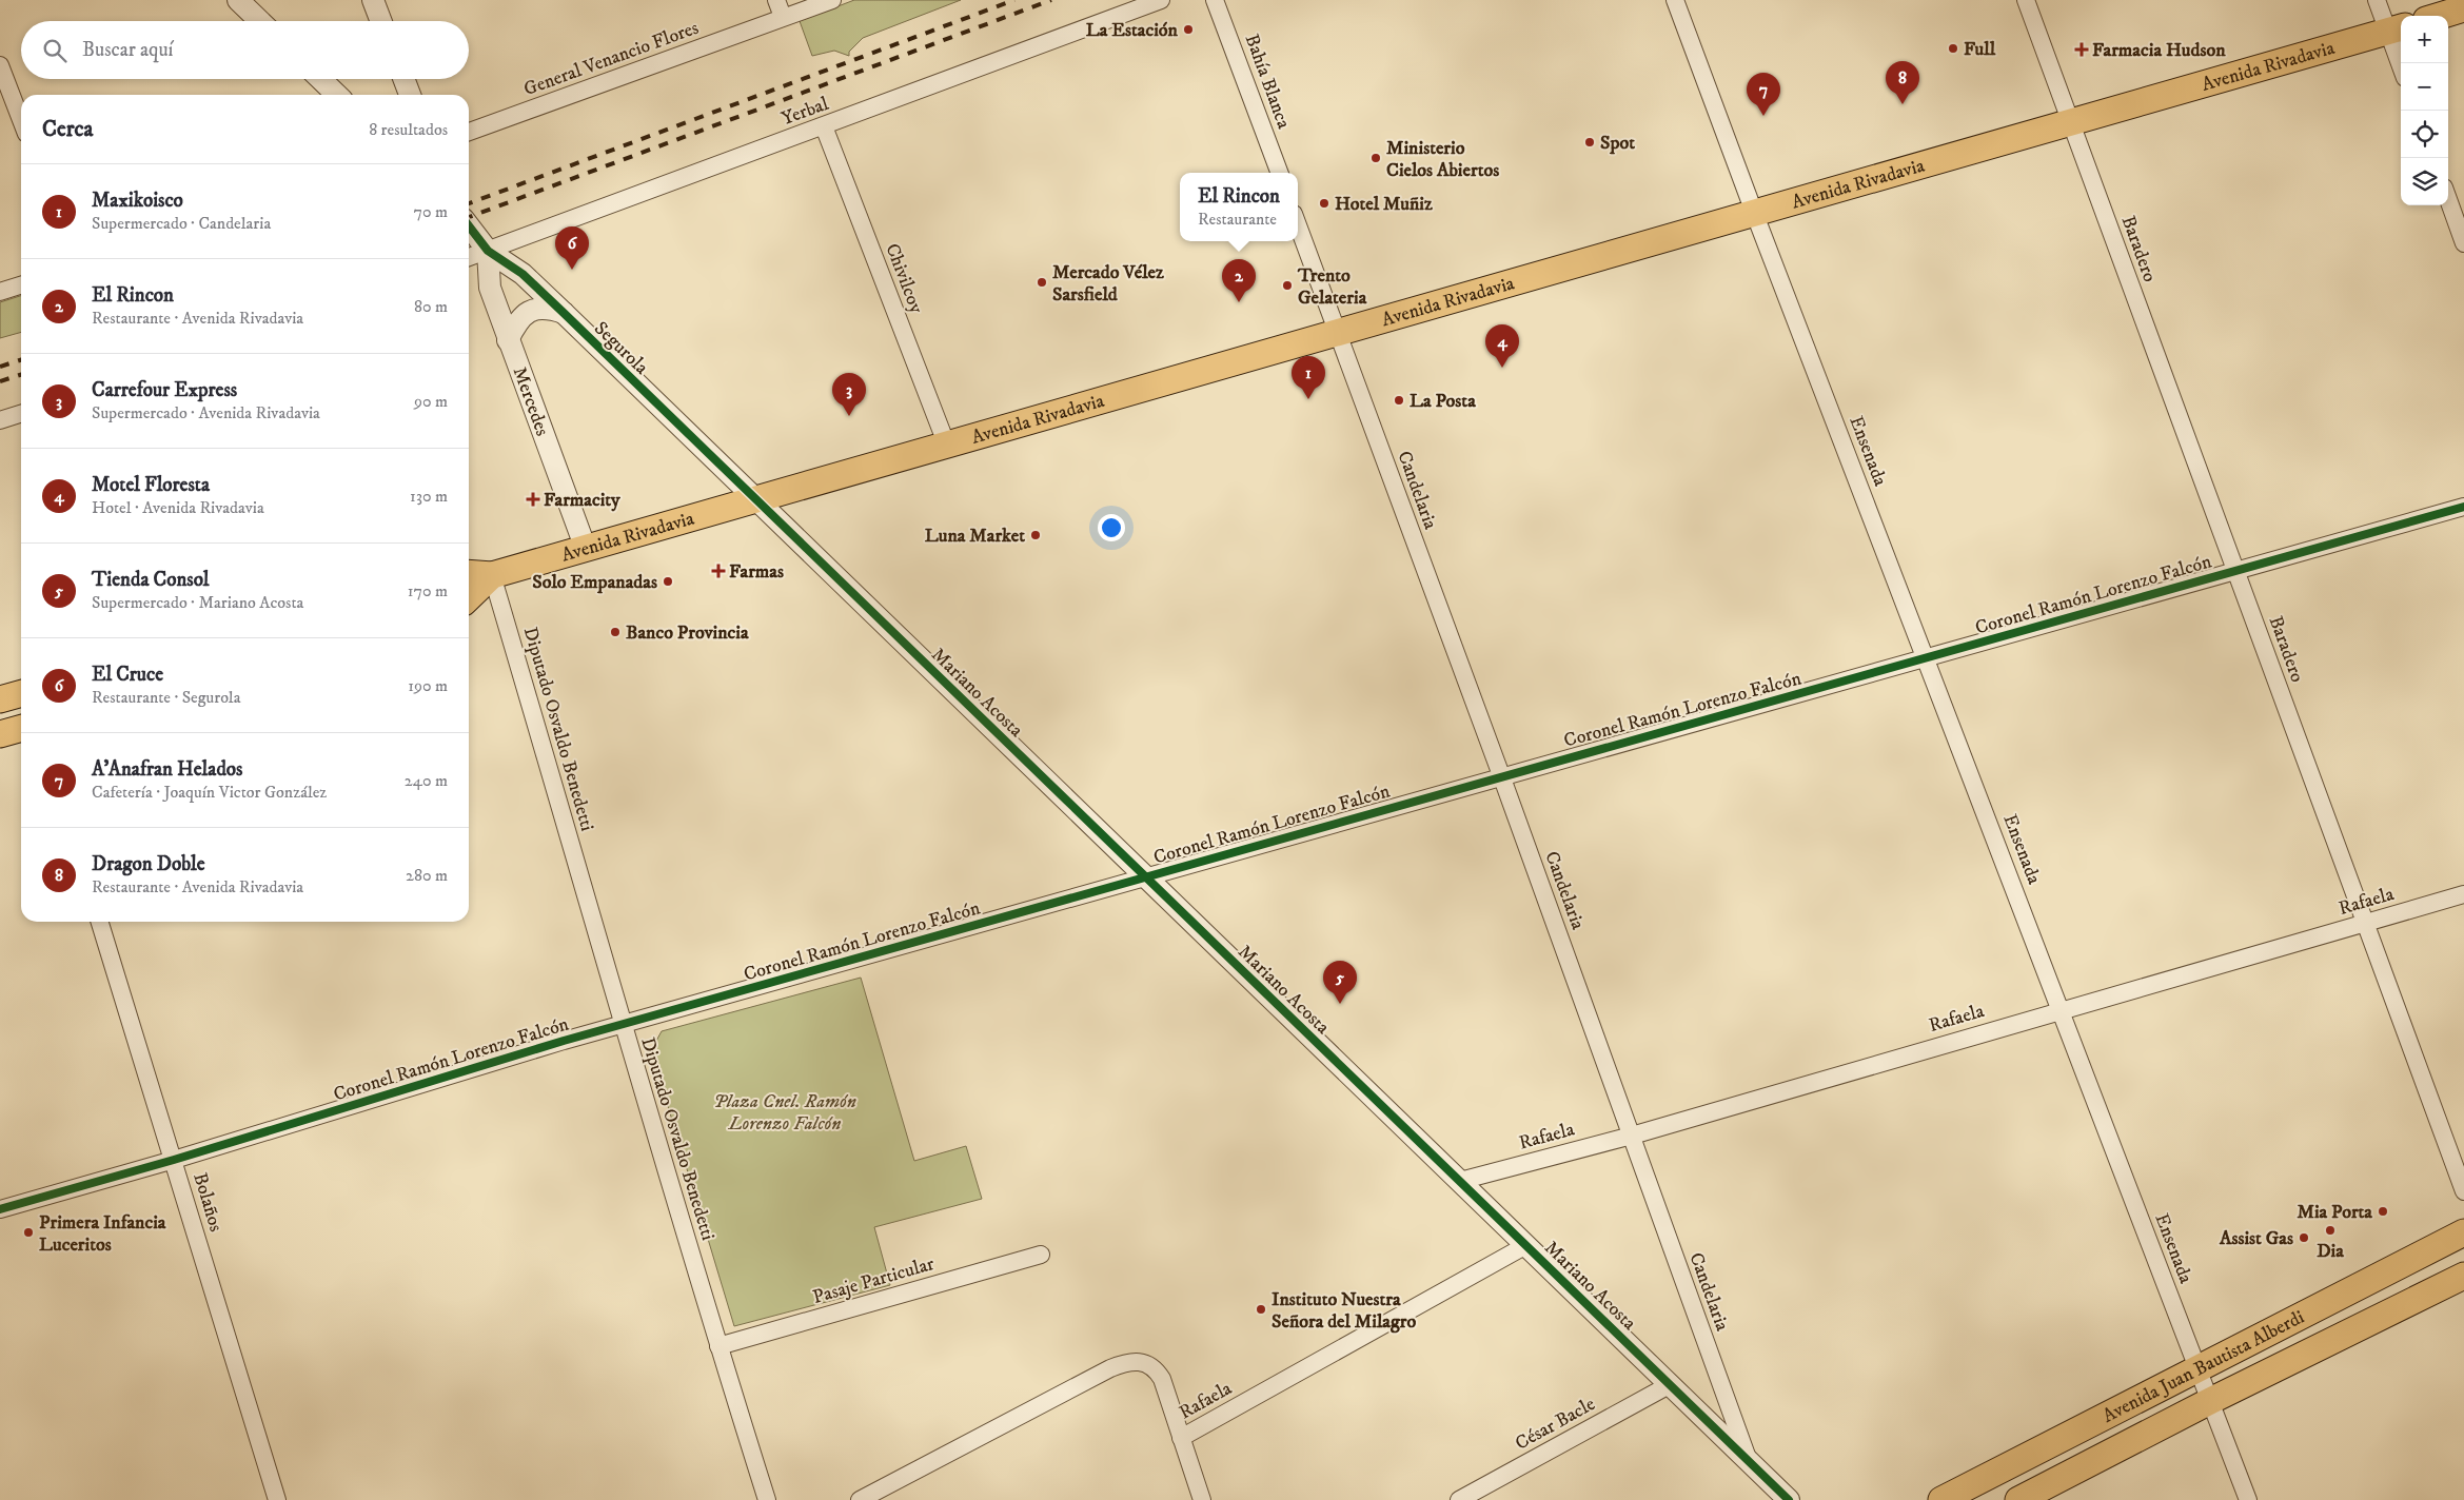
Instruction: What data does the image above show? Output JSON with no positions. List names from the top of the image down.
{
  "streets": {
    "main road": ["Avenida Rivadavia", "Avenida Juan Bautista Alberdi"],
    "street": [
      "General Venancio Flores",
      "Bahía Blanca",
      "Yerbal",
      "Baradero",
      "Chivilcoy",
      "Segurola",
      "Mercedes",
      "Ensenada",
      "Candelaria",
      "Coronel Ramón Lorenzo Falcón",
      "Mariano Acosta",
      "Diputado Osvaldo Benedetti",
      "Rafaela",
      "Bolaños",
      "Pasaje Particular",
      "César Bacle"
    ]
  },
  "crossings": [
    ["Avenida Rivadavia", "Baradero"],
    ["Avenida Rivadavia", "Chivilcoy"],
    ["Avenida Rivadavia", "Segurola"],
    ["Avenida Rivadavia", "Mercedes"],
    ["Avenida Rivadavia", "Ensenada"],
    ["Avenida Rivadavia", "Candelaria"],
    ["Avenida Rivadavia", "Mariano Acosta"],
    ["Avenida Rivadavia", "Diputado Osvaldo Benedetti"],
    ["Yerbal", "Chivilcoy"],
    ["Yerbal", "Segurola"],
    ["Yerbal", "Mercedes"],
    ["Baradero", "Coronel Ramón Lorenzo Falcón"],
    ["Baradero", "Rafaela"],
    ["Segurola", "Mercedes"],
    ["Segurola", "Mariano Acosta"],
    ["Ensenada", "Coronel Ramón Lorenzo Falcón"],
    ["Ensenada", "Rafaela"],
    ["Ensenada", "Avenida Juan Bautista Alberdi"],
    ["Candelaria", "Coronel Ramón Lorenzo Falcón"],
    ["Candelaria", "Mariano Acosta"],
    ["Candelaria", "Rafaela"],
    ["Coronel Ramón Lorenzo Falcón", "Mariano Acosta"],
    ["Coronel Ramón Lorenzo Falcón", "Diputado Osvaldo Benedetti"],
    ["Coronel Ramón Lorenzo Falcón", "Bolaños"],
    ["Mariano Acosta", "Rafaela"],
    ["Mariano Acosta", "César Bacle"],
    ["Diputado Osvaldo Benedetti", "Pasaje Particular"]
  ],
  "parks": ["Plaza Cnel. Ramón Lorenzo Falcón"],
  "places": {
    "other": [
      "La Estación",
      "Full",
      "Spot",
      "Ministerio Cielos Abiertos",
      "Hotel Muñiz",
      "Mercado Vélez Sarsfield",
      "Trento Gelateria",
      "La Posta",
      "Luna Market",
      "Solo Empanadas",
      "Banco Provincia",
      "Mia Porta",
      "Dia",
      "Primera Infancia Luceritos",
      "Assist Gas",
      "Instituto Nuestra Señora del Milagro"
    ],
    "health": ["Farmacia Hudson", "Farmacity", "Farmas"]
  },
  "page": {
    "map_buttons": ["+", "−"],
    "search": "Buscar aquí",
    "pins": [
      "8",
      "7",
      "6",
      "2",
      "4",
      "1",
      "3",
      "5"
    ],
    "heading": ["Cerca", "8 resultados"],
    "list": [
      {
        "mark": "1",
        "name": "Maxikoisco",
        "note": "Supermercado · Candelaria",
        "value": "70 m"
      },
      {
        "mark": "2",
        "name": "El Rincon",
        "note": "Restaurante · Avenida Rivadavia",
        "value": "80 m"
      },
      {
        "mark": "3",
        "name": "Carrefour Express",
        "note": "Supermercado · Avenida Rivadavia",
        "value": "90 m"
      },
      {
        "mark": "4",
        "name": "Motel Floresta",
        "note": "Hotel · Avenida Rivadavia",
        "value": "130 m"
      },
      {
        "mark": "5",
        "name": "Tienda Consol",
        "note": "Supermercado · Mariano Acosta",
        "value": "170 m"
      },
      {
        "mark": "6",
        "name": "El Cruce",
        "note": "Restaurante · Segurola",
        "value": "190 m"
      },
      {
        "mark": "7",
        "name": "A'Anafran Helados",
        "note": "Cafetería · Joaquín Victor González",
        "value": "240 m"
      },
      {
        "mark": "8",
        "name": "Dragon Doble",
        "note": "Restaurante · Avenida Rivadavia",
        "value": "280 m"
      }
    ],
    "popup": ["El Rincon", "Restaurante"]
  }
}
